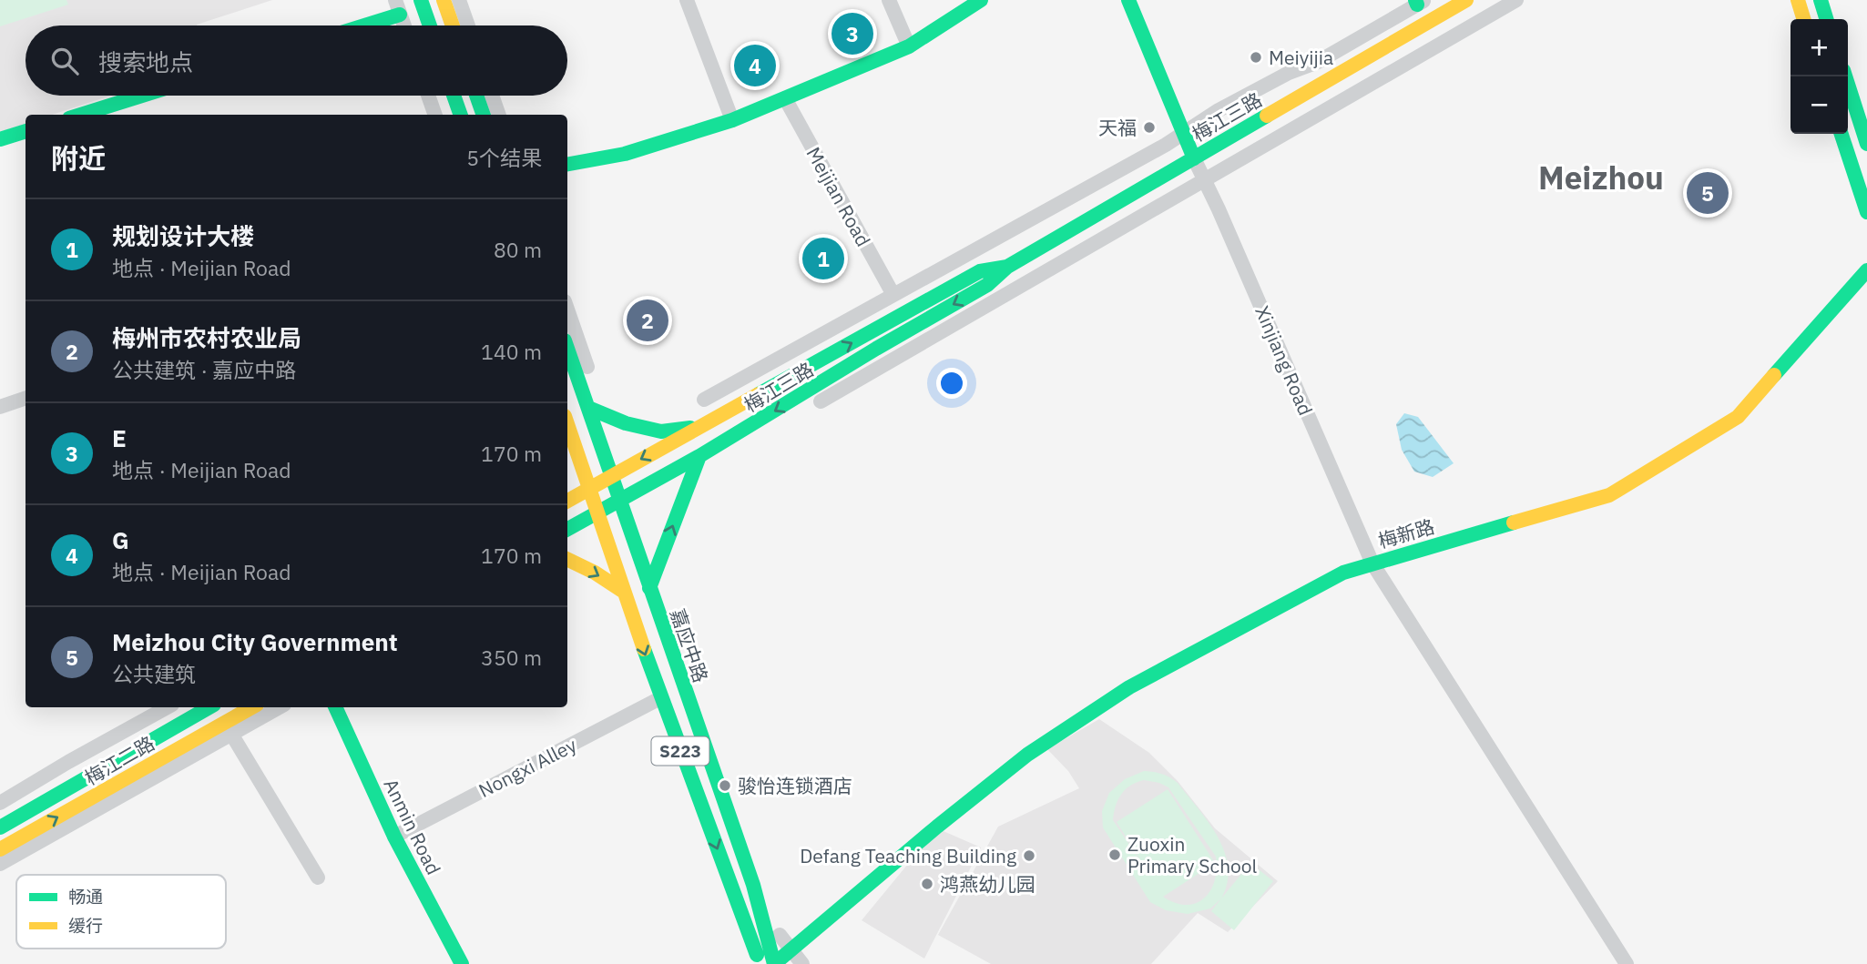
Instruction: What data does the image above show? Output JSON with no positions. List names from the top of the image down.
{
  "streets": {
    "main road": [
      "梅江三路",
      "梅新路",
      "嘉应中路",
      "S223",
      "梅江二路",
      "Anmin Road"
    ],
    "street": ["Meijian Road", "Xinjiang Road", "Nongxi Alley"]
  },
  "crossings": [
    ["梅江三路", "Xinjiang Road"],
    ["梅江三路", "嘉应中路"],
    ["梅江三路", "S223"],
    ["Xinjiang Road", "梅新路"],
    ["梅新路", "嘉应中路"],
    ["S223", "Nongxi Alley"],
    ["Nongxi Alley", "Anmin Road"]
  ],
  "districts": ["Meizhou"],
  "places": [
    "Meiyijia",
    "天福",
    "骏怡连锁酒店",
    "Zuoxin Primary School",
    "Defang Teaching Building",
    "鸿燕幼儿园"
  ],
  "legend": ["畅通", "缓行"],
  "page": {
    "pins": [
      "3",
      "4",
      "5",
      "1",
      "2"
    ],
    "map_buttons": ["+", "−"],
    "search": "搜索地点",
    "heading": ["附近", "5个结果"],
    "list": [
      {
        "mark": "1",
        "name": "规划设计大楼",
        "note": "地点 · Meijian Road",
        "value": "80 m"
      },
      {
        "mark": "2",
        "name": "梅州市农村农业局",
        "note": "公共建筑 · 嘉应中路",
        "value": "140 m"
      },
      {
        "mark": "3",
        "name": "E",
        "note": "地点 · Meijian Road",
        "value": "170 m"
      },
      {
        "mark": "4",
        "name": "G",
        "note": "地点 · Meijian Road",
        "value": "170 m"
      },
      {
        "mark": "5",
        "name": "Meizhou City Government",
        "note": "公共建筑",
        "value": "350 m"
      }
    ]
  }
}
